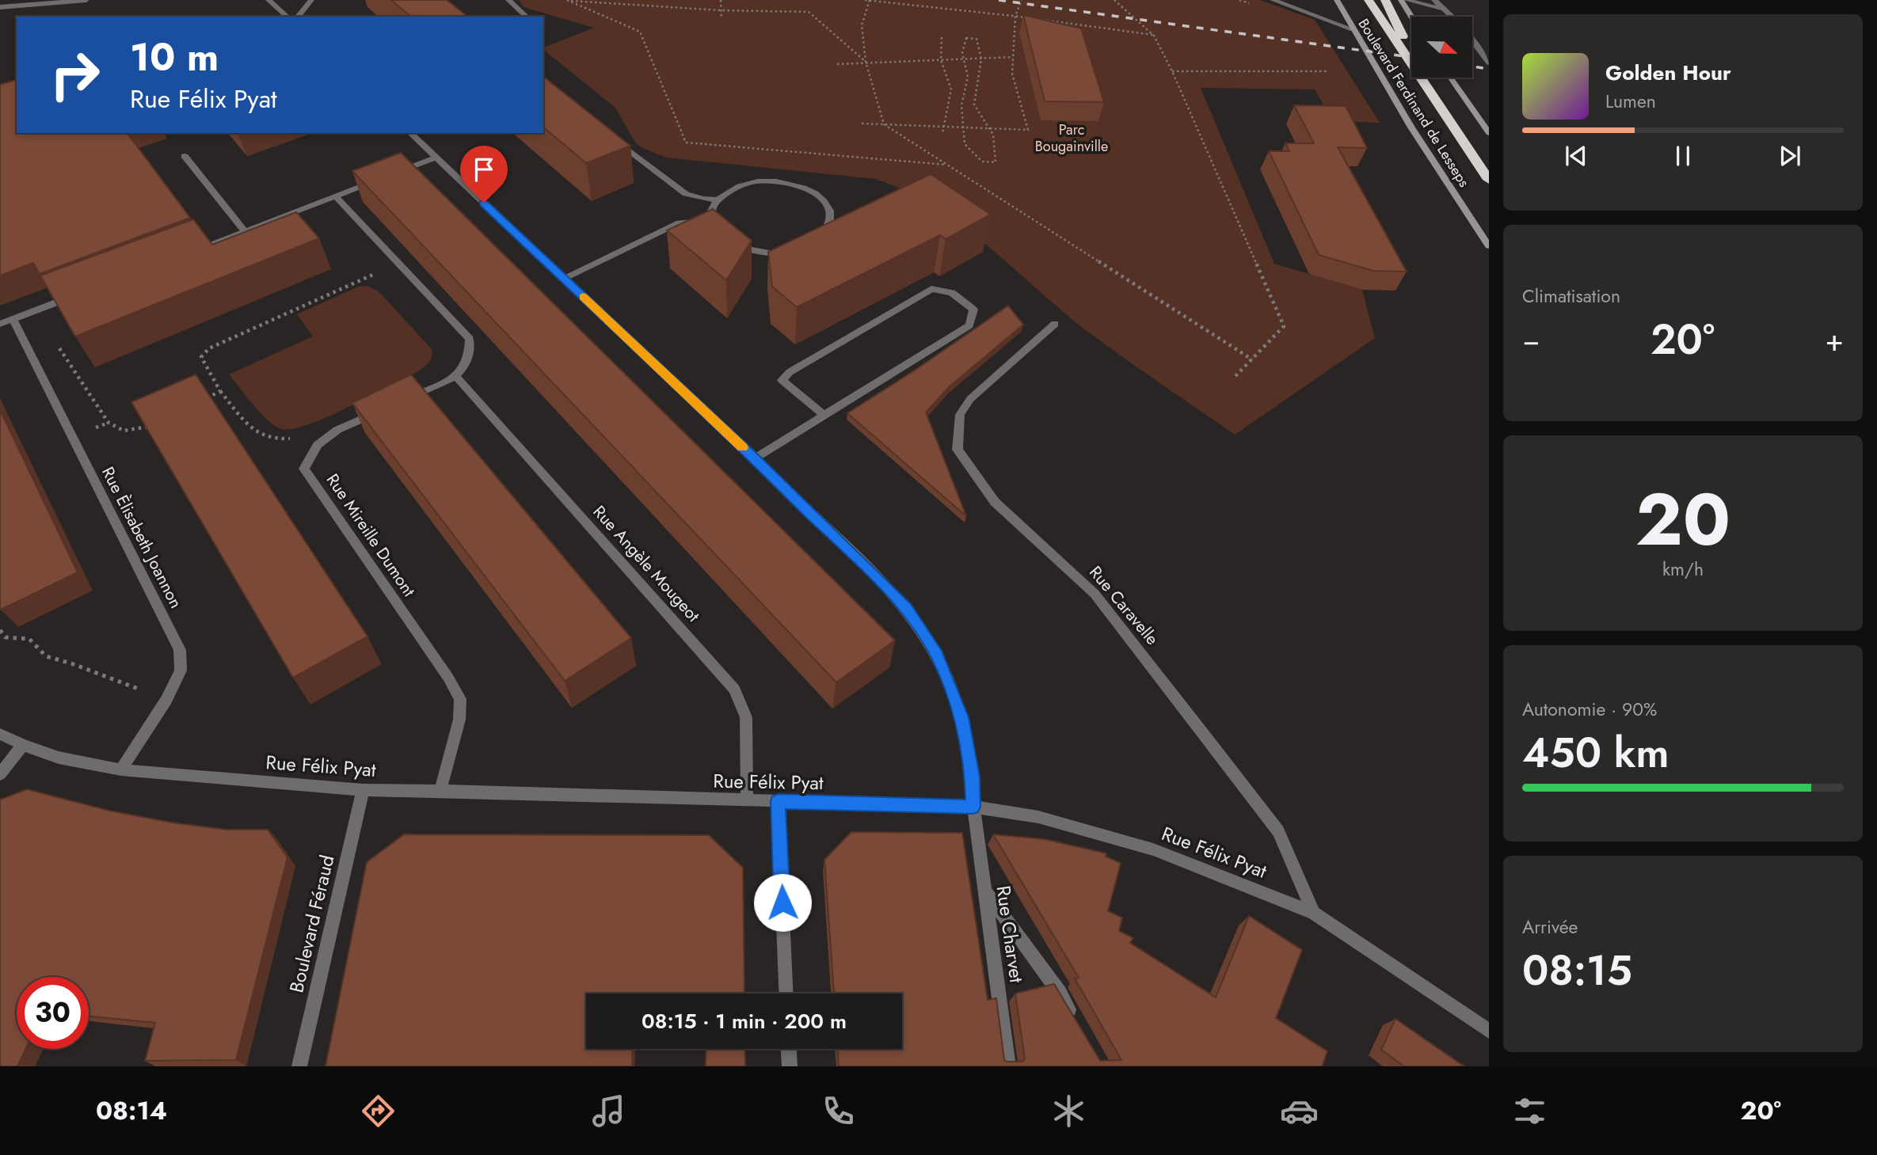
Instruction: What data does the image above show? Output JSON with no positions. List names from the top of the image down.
{
  "streets": {
    "street": [
      "Boulevard Ferdinand de Lesseps",
      "Rue Mireille Dumont",
      "Rue Èlisabeth Joannon",
      "Rue Angèle Mougeot",
      "Rue Caravelle",
      "Rue Félix Pyat",
      "Boulevard Féraud",
      "Rue Charvet"
    ]
  },
  "crossings": [
    ["Rue Mireille Dumont", "Rue Angèle Mougeot"],
    ["Rue Mireille Dumont", "Rue Félix Pyat"],
    ["Rue Èlisabeth Joannon", "Rue Félix Pyat"],
    ["Rue Angèle Mougeot", "Rue Félix Pyat"],
    ["Rue Caravelle", "Rue Félix Pyat"],
    ["Rue Félix Pyat", "Boulevard Féraud"],
    ["Rue Félix Pyat", "Rue Charvet"]
  ],
  "parks": ["Parc Bougainville"],
  "north": "right",
  "page": {
    "turn": ["10 m", "Rue Félix Pyat"],
    "song": ["Golden Hour", "Lumen"],
    "tile": [
      "Climatisation",
      ["20", "km/h"],
      ["Autonomie · 90%", "450 km"],
      ["Arrivée", "08:15"]
    ],
    "heat": ["−", "20°", "+"],
    "limit": "30",
    "trip": "08:15 · 1 min · 200 m",
    "tabs": ["08:14", "20°"]
  }
}
